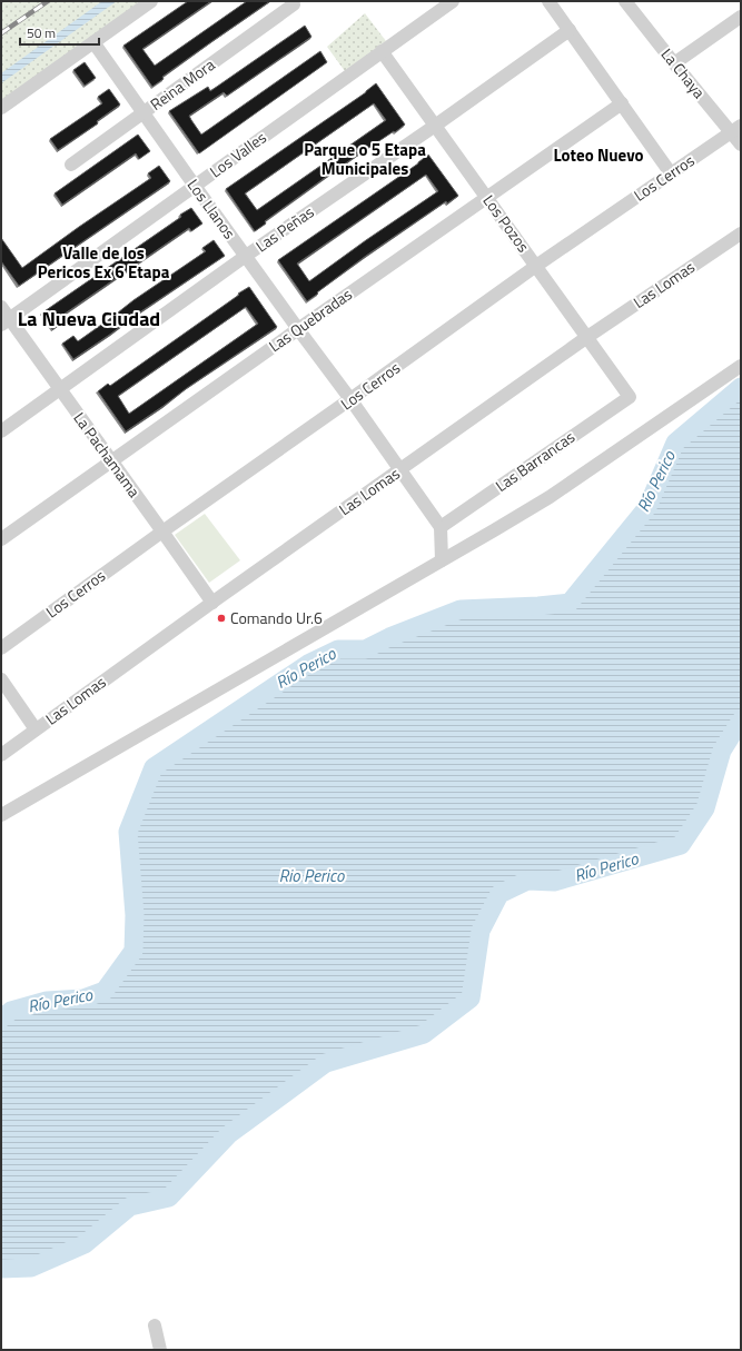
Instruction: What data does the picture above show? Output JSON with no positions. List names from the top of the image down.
{
  "streets": {
    "street": [
      "La Chaya",
      "Reina Mora",
      "Los Valles",
      "Los Cerros",
      "Los Llanos",
      "Los Pozos",
      "Las Peñas",
      "Las Lomas",
      "Las Quebradas",
      "La Pachamama",
      "Las Barrancas"
    ]
  },
  "crossings": [
    ["La Chaya", "Los Cerros"],
    ["Reina Mora", "Los Llanos"],
    ["Los Valles", "Los Llanos"],
    ["Los Valles", "Los Pozos"],
    ["Los Valles", "La Pachamama"],
    ["Los Cerros", "Los Llanos"],
    ["Los Cerros", "Los Pozos"],
    ["Los Cerros", "La Pachamama"],
    ["Los Llanos", "Las Peñas"],
    ["Los Llanos", "Las Lomas"],
    ["Los Llanos", "Las Quebradas"],
    ["Los Llanos", "Las Barrancas"],
    ["Los Pozos", "Las Peñas"],
    ["Los Pozos", "Las Lomas"],
    ["Los Pozos", "Las Quebradas"],
    ["Los Pozos", "Las Barrancas"],
    ["Las Peñas", "La Pachamama"],
    ["Las Lomas", "La Pachamama"],
    ["Las Quebradas", "La Pachamama"]
  ],
  "districts": [
    "Parque o 5 Etapa Municipales",
    "Loteo Nuevo",
    "Valle de los Pericos Ex 6 Etapa",
    "La Nueva Ciudad"
  ],
  "water": ["Río Perico", "Rio Perico"],
  "places": ["Comando Ur.6"],
  "scale_bar": "50 m"
}
